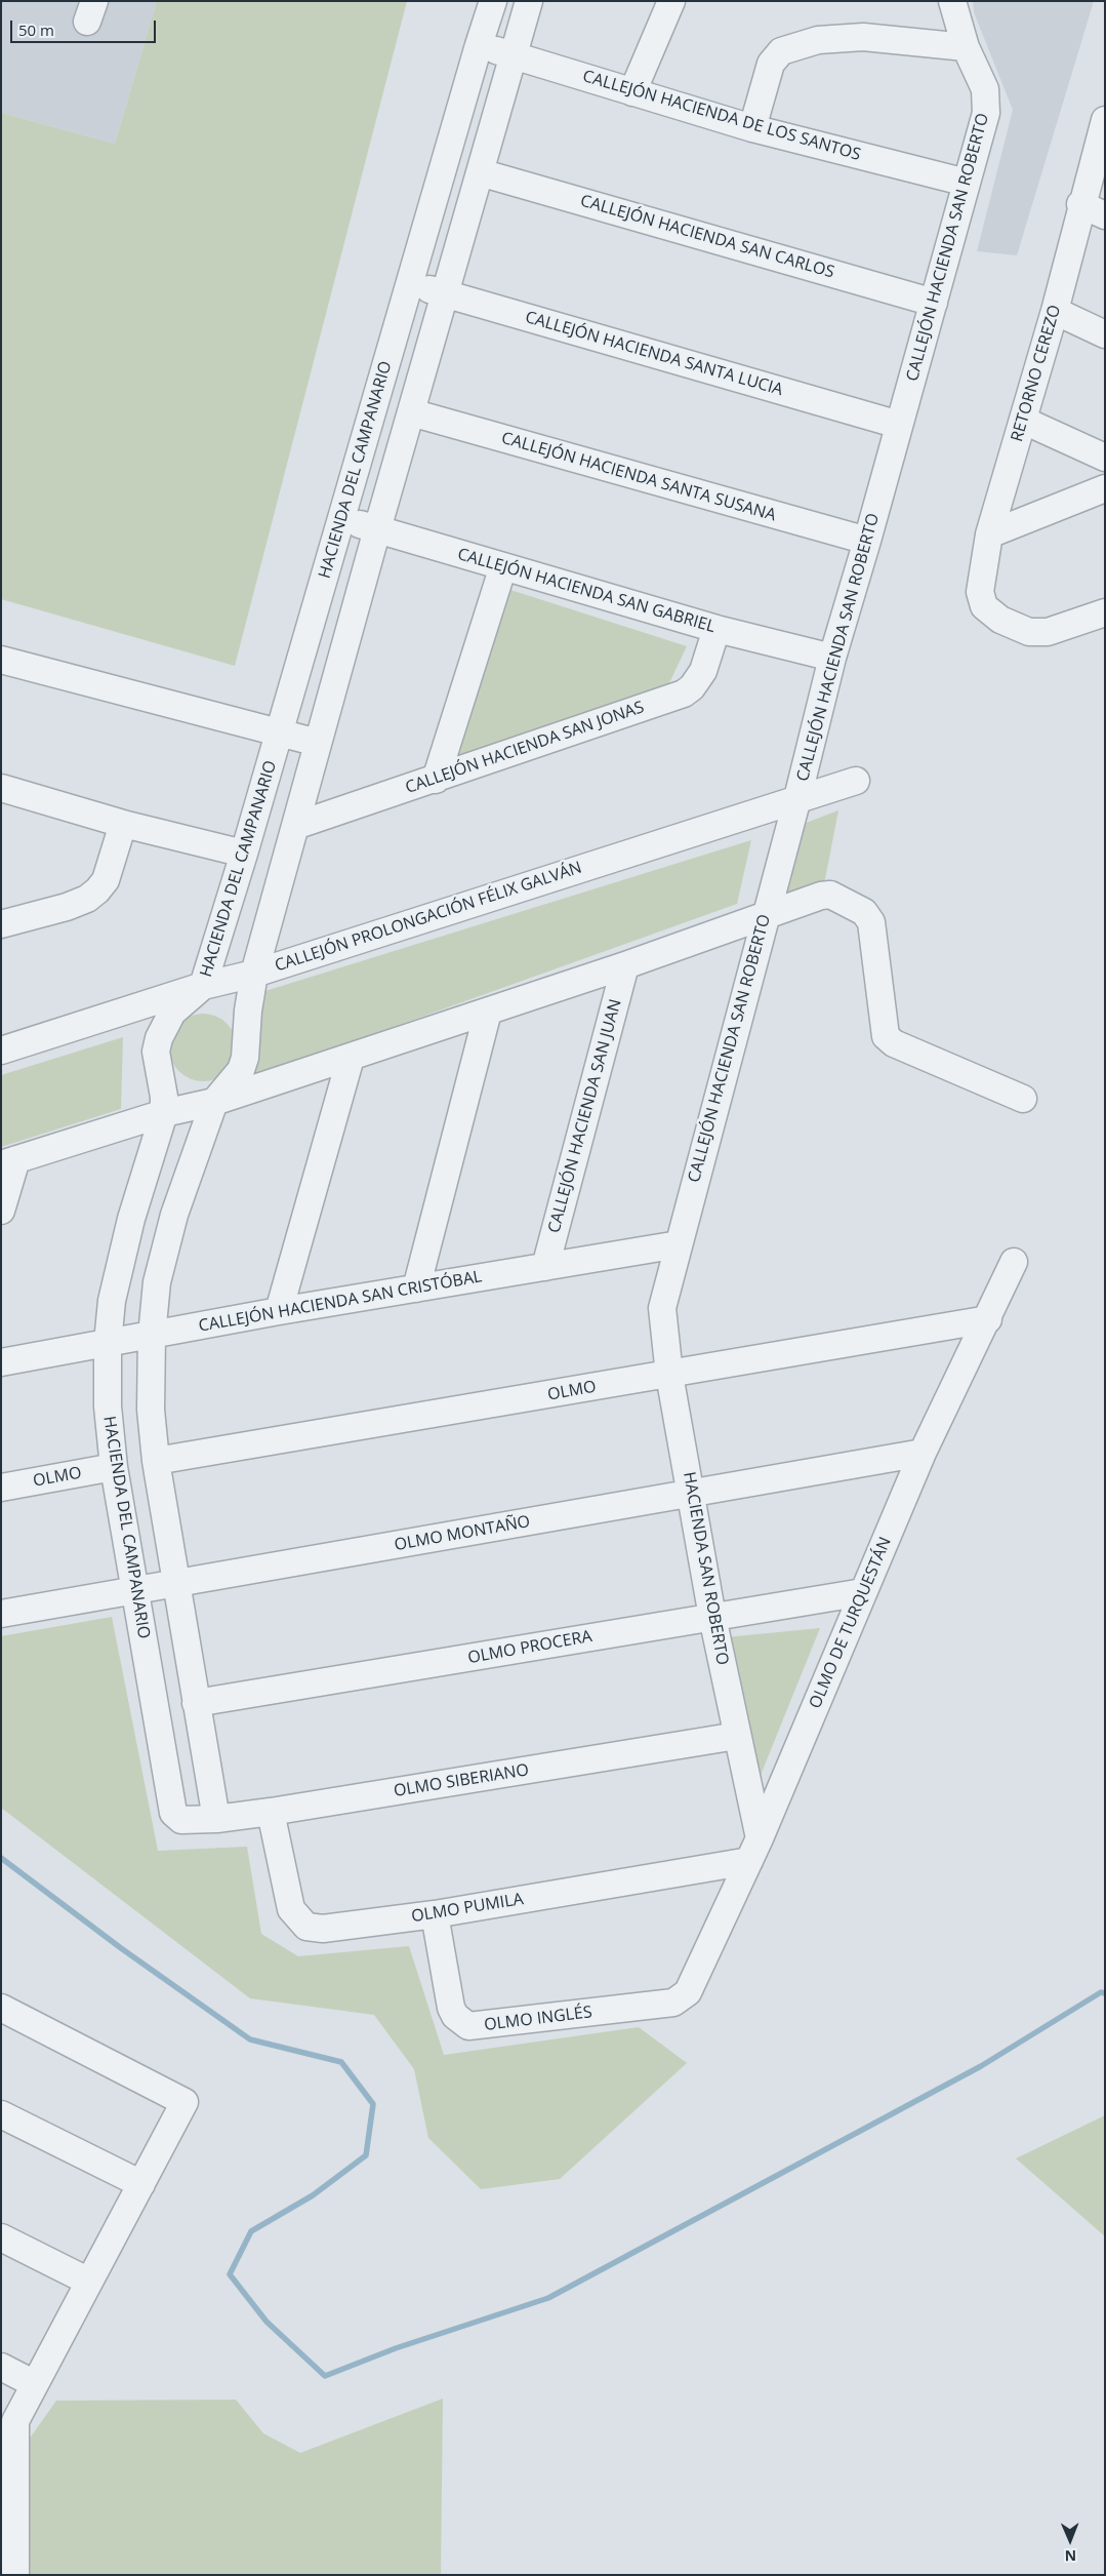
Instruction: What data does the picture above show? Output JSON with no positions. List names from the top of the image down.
{
  "streets": {
    "street": [
      "CALLEJÓN HACIENDA DE LOS SANTOS",
      "CALLEJÓN HACIENDA SAN CARLOS",
      "CALLEJÓN HACIENDA SAN ROBERTO",
      "CALLEJÓN HACIENDA SANTA LUCIA",
      "RETORNO CEREZO",
      "HACIENDA DEL CAMPANARIO",
      "CALLEJÓN HACIENDA SANTA SUSANA",
      "CALLEJÓN HACIENDA SAN GABRIEL",
      "CALLEJÓN HACIENDA SAN JONAS",
      "CALLEJÓN PROLONGACIÓN FÉLIX GALVÁN",
      "CALLEJÓN HACIENDA SAN JUAN",
      "CALLEJÓN HACIENDA SAN CRISTÓBAL",
      "OLMO",
      "OLMO MONTAÑO",
      "HACIENDA SAN ROBERTO",
      "OLMO DE TURQUESTÁN",
      "OLMO PROCERA",
      "OLMO SIBERIANO",
      "OLMO PUMILA",
      "OLMO INGLÉS"
    ]
  },
  "crossings": [
    ["CALLEJÓN HACIENDA DE LOS SANTOS", "CALLEJÓN HACIENDA SAN ROBERTO"],
    ["CALLEJÓN HACIENDA DE LOS SANTOS", "HACIENDA DEL CAMPANARIO"],
    ["CALLEJÓN HACIENDA SAN CARLOS", "CALLEJÓN HACIENDA SAN ROBERTO"],
    ["CALLEJÓN HACIENDA SAN ROBERTO", "CALLEJÓN HACIENDA SANTA LUCIA"],
    ["CALLEJÓN HACIENDA SAN ROBERTO", "CALLEJÓN HACIENDA SANTA SUSANA"],
    ["CALLEJÓN HACIENDA SAN ROBERTO", "CALLEJÓN HACIENDA SAN GABRIEL"],
    ["CALLEJÓN HACIENDA SAN ROBERTO", "CALLEJÓN PROLONGACIÓN FÉLIX GALVÁN"],
    ["CALLEJÓN HACIENDA SAN ROBERTO", "CALLEJÓN HACIENDA SAN CRISTÓBAL"],
    ["CALLEJÓN HACIENDA SAN ROBERTO", "HACIENDA SAN ROBERTO"],
    ["CALLEJÓN HACIENDA SANTA LUCIA", "HACIENDA DEL CAMPANARIO"],
    ["HACIENDA DEL CAMPANARIO", "CALLEJÓN HACIENDA SAN GABRIEL"],
    ["HACIENDA DEL CAMPANARIO", "CALLEJÓN PROLONGACIÓN FÉLIX GALVÁN"],
    ["HACIENDA DEL CAMPANARIO", "CALLEJÓN HACIENDA SAN CRISTÓBAL"],
    ["HACIENDA DEL CAMPANARIO", "OLMO"],
    ["HACIENDA DEL CAMPANARIO", "OLMO MONTAÑO"],
    ["HACIENDA DEL CAMPANARIO", "OLMO SIBERIANO"],
    ["CALLEJÓN HACIENDA SAN GABRIEL", "CALLEJÓN HACIENDA SAN JONAS"],
    ["CALLEJÓN HACIENDA SAN JUAN", "CALLEJÓN HACIENDA SAN CRISTÓBAL"],
    ["OLMO", "HACIENDA SAN ROBERTO"],
    ["OLMO", "OLMO DE TURQUESTÁN"],
    ["OLMO MONTAÑO", "HACIENDA SAN ROBERTO"],
    ["OLMO MONTAÑO", "OLMO DE TURQUESTÁN"],
    ["HACIENDA SAN ROBERTO", "OLMO DE TURQUESTÁN"],
    ["HACIENDA SAN ROBERTO", "OLMO PROCERA"],
    ["HACIENDA SAN ROBERTO", "OLMO SIBERIANO"],
    ["HACIENDA SAN ROBERTO", "OLMO PUMILA"],
    ["OLMO DE TURQUESTÁN", "OLMO PROCERA"],
    ["OLMO DE TURQUESTÁN", "OLMO PUMILA"],
    ["OLMO DE TURQUESTÁN", "OLMO INGLÉS"],
    ["OLMO SIBERIANO", "OLMO PUMILA"],
    ["OLMO PUMILA", "OLMO INGLÉS"]
  ],
  "scale_bar": "50 m",
  "north": "bottom"
}
